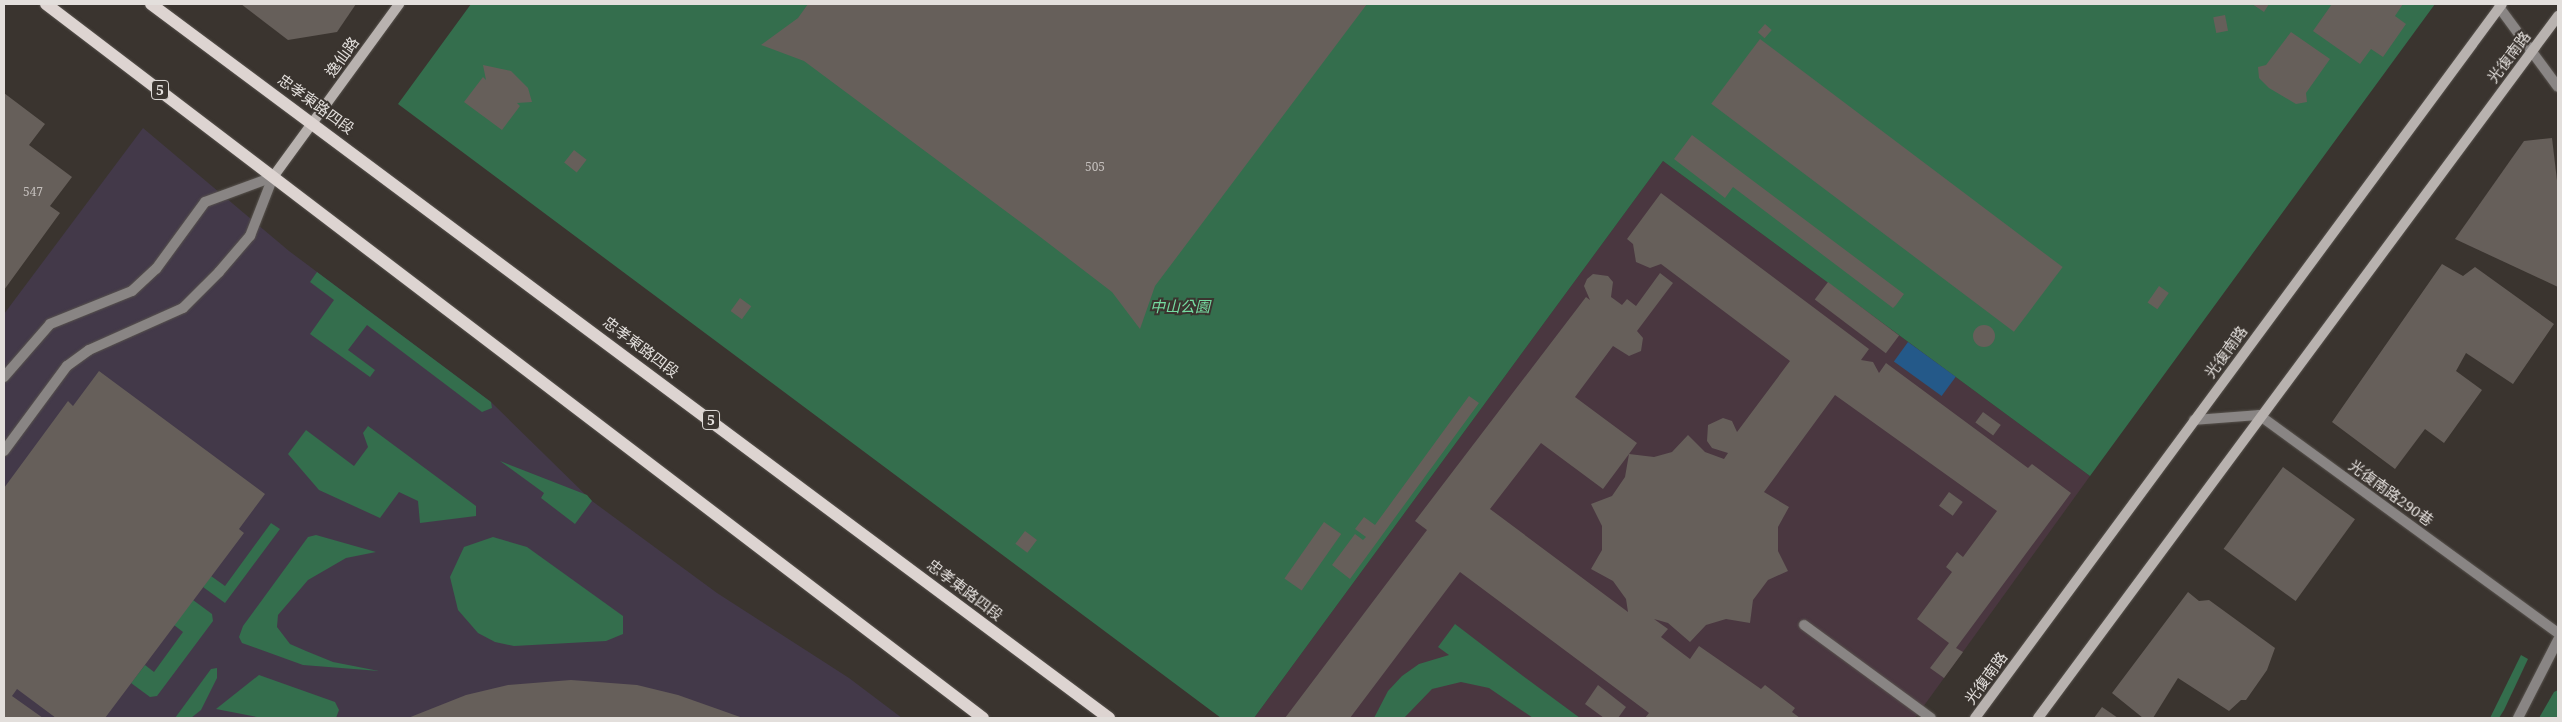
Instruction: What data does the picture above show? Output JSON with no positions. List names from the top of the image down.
{
  "streets": {
    "main road": [
      "逸仙路",
      "光復南路",
      "5",
      "忠孝東路四段"
    ],
    "street": ["光復南路290巷"]
  },
  "crossings": [
    ["逸仙路", "5"],
    ["逸仙路", "忠孝東路四段"],
    ["光復南路", "光復南路290巷"]
  ],
  "parks": ["中山公園"],
  "house_numbers": ["505", "547"]
}
